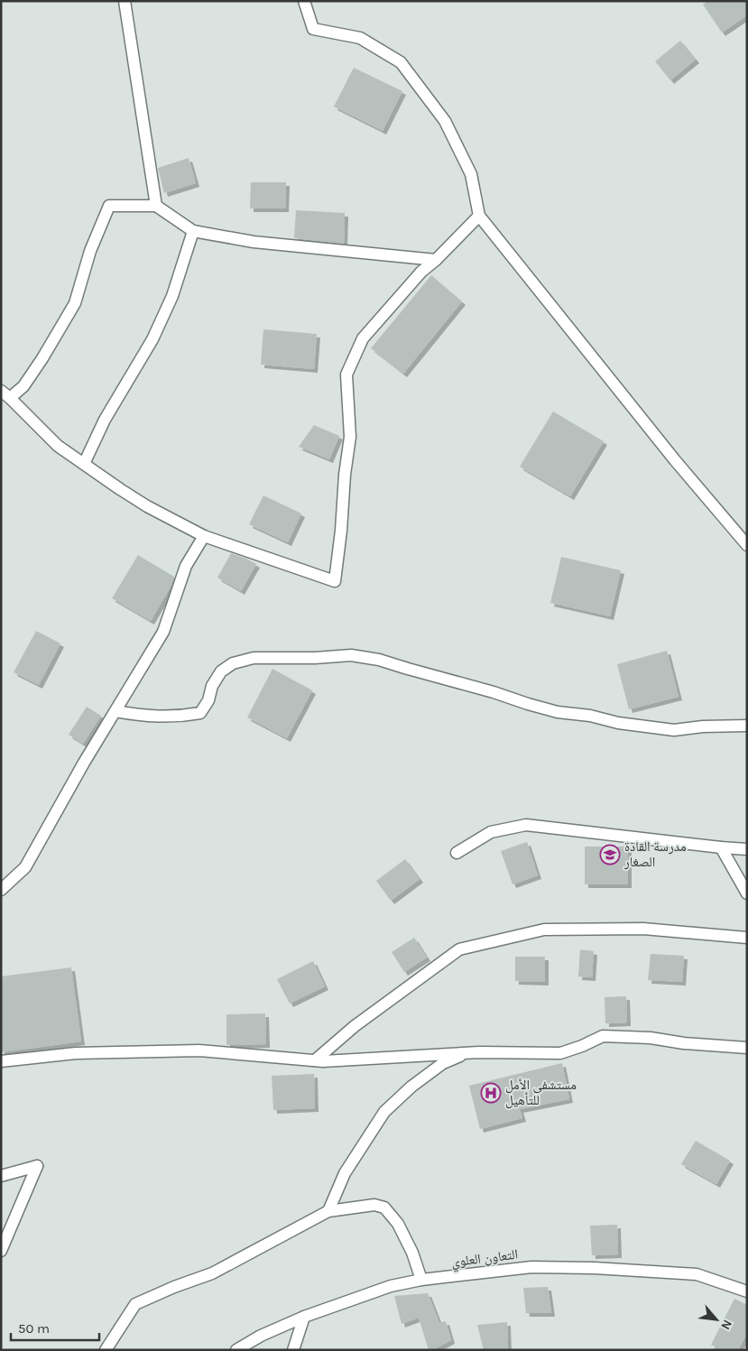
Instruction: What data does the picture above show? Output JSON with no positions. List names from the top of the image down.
{
  "streets": {
    "street": ["التعاون العلوي"]
  },
  "places": {
    "school or university": ["مدرسة القادة الصغار"],
    "hospital": ["مستشفى الأمل للتأهيل"]
  },
  "scale_bar": "50 m",
  "north": "bottom right"
}
